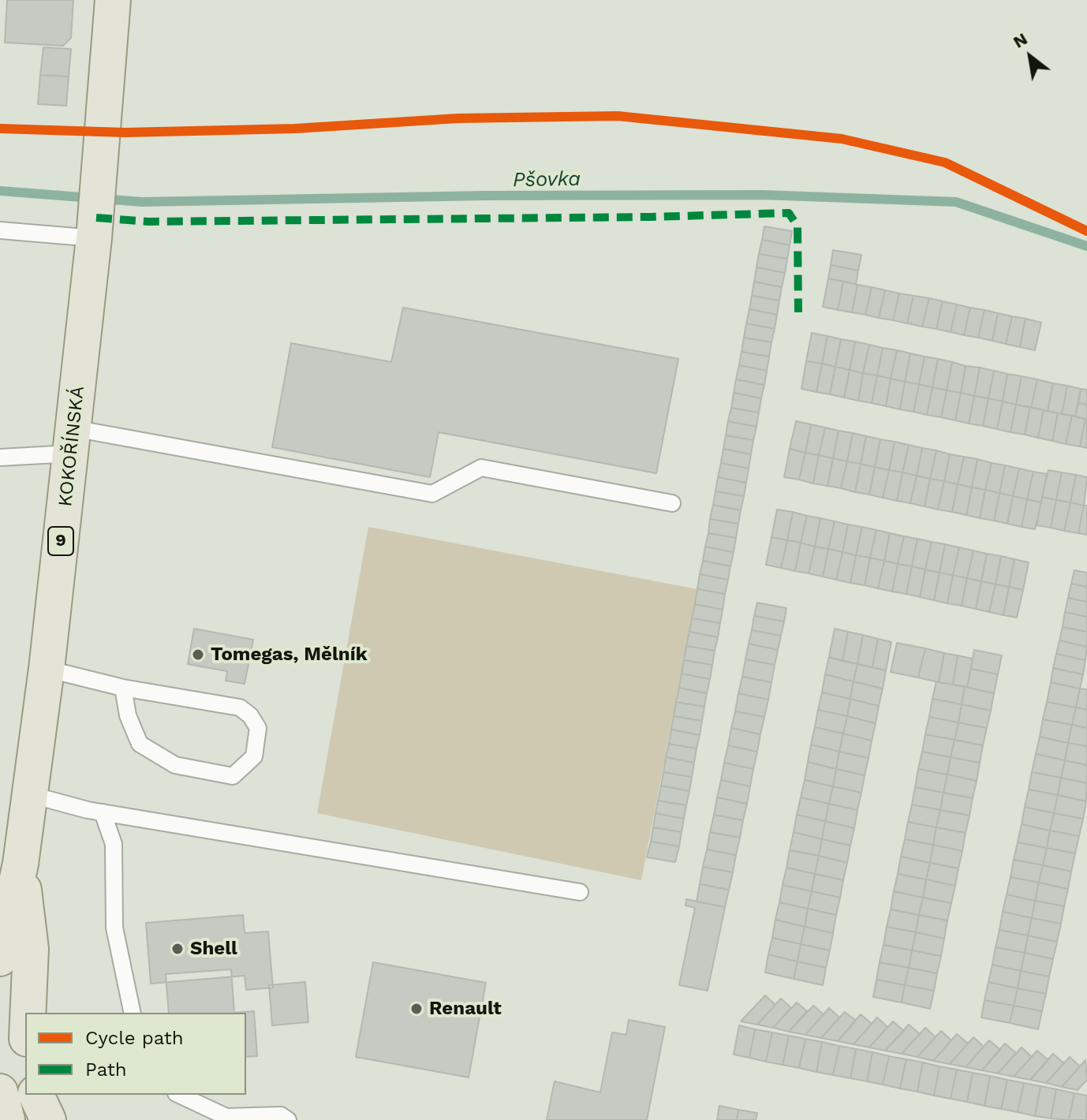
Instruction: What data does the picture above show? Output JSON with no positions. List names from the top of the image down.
{
  "streets": {
    "main road": ["KOKOŘÍNSKÁ", "9"]
  },
  "crossings": [
    ["KOKOŘÍNSKÁ", "9"]
  ],
  "water": ["Pšovka"],
  "places": ["Tomegas, Mělník", "Shell", "Renault"],
  "legend": ["Cycle path", "Path"],
  "north": "top left"
}
